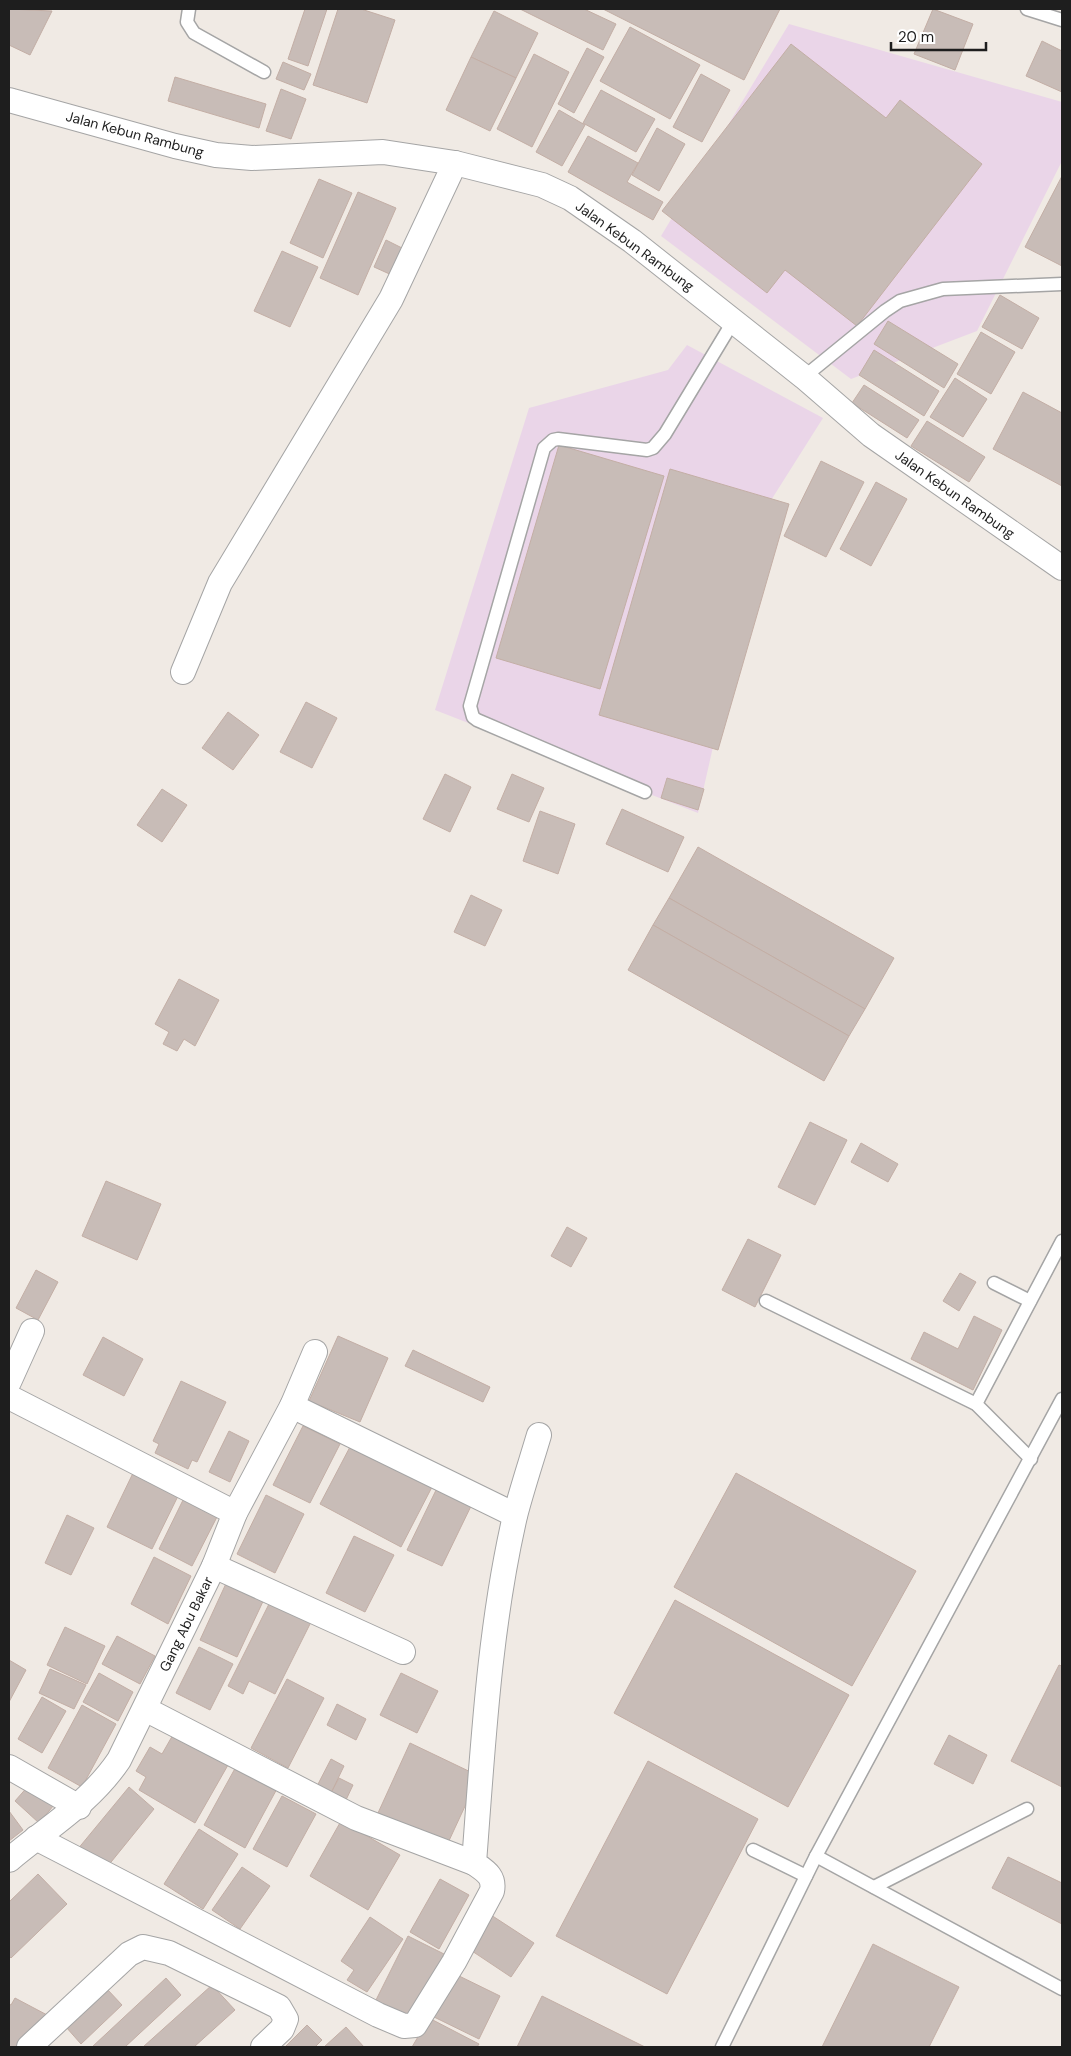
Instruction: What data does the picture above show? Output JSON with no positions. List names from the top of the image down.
{
  "streets": {
    "street": ["Jalan Kebun Rambung", "Gang Abu Bakar"]
  },
  "scale_bar": "20 m"
}
